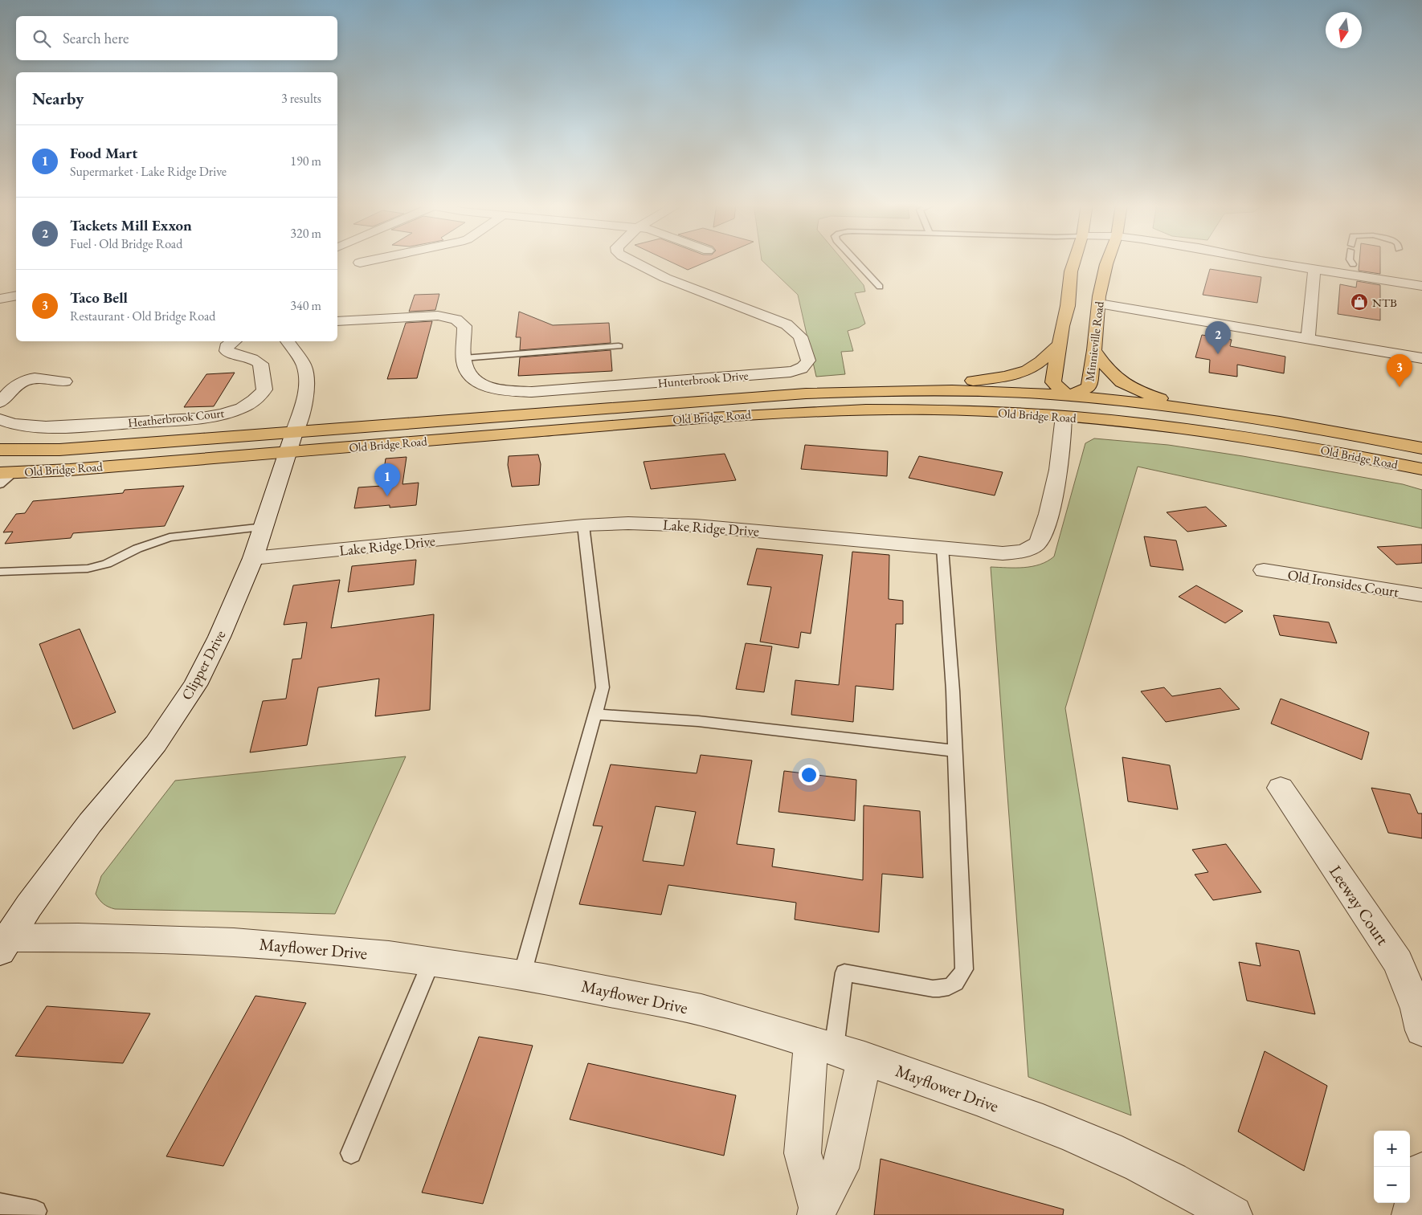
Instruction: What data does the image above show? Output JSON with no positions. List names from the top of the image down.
{
  "streets": {
    "main road": ["Minnieville Road", "Old Bridge Road"],
    "street": [
      "Hunterbrook Drive",
      "Heatherbrook Court",
      "Lake Ridge Drive",
      "Old Ironsides Court",
      "Clipper Drive",
      "Leeway Court",
      "Mayflower Drive"
    ]
  },
  "crossings": [
    ["Minnieville Road", "Old Bridge Road"],
    ["Old Bridge Road", "Lake Ridge Drive"],
    ["Old Bridge Road", "Clipper Drive"],
    ["Lake Ridge Drive", "Clipper Drive"],
    ["Clipper Drive", "Mayflower Drive"]
  ],
  "places": {
    "shop": ["NTB"]
  },
  "north": "bottom",
  "page": {
    "search": "Search here",
    "heading": ["Nearby", "3 results"],
    "list": [
      {
        "mark": "1",
        "name": "Food Mart",
        "note": "Supermarket · Lake Ridge Drive",
        "value": "190 m"
      },
      {
        "mark": "2",
        "name": "Tackets Mill Exxon",
        "note": "Fuel · Old Bridge Road",
        "value": "320 m"
      },
      {
        "mark": "3",
        "name": "Taco Bell",
        "note": "Restaurant · Old Bridge Road",
        "value": "340 m"
      }
    ],
    "pins": ["2", "3", "1"],
    "map_buttons": ["+", "−"]
  }
}
